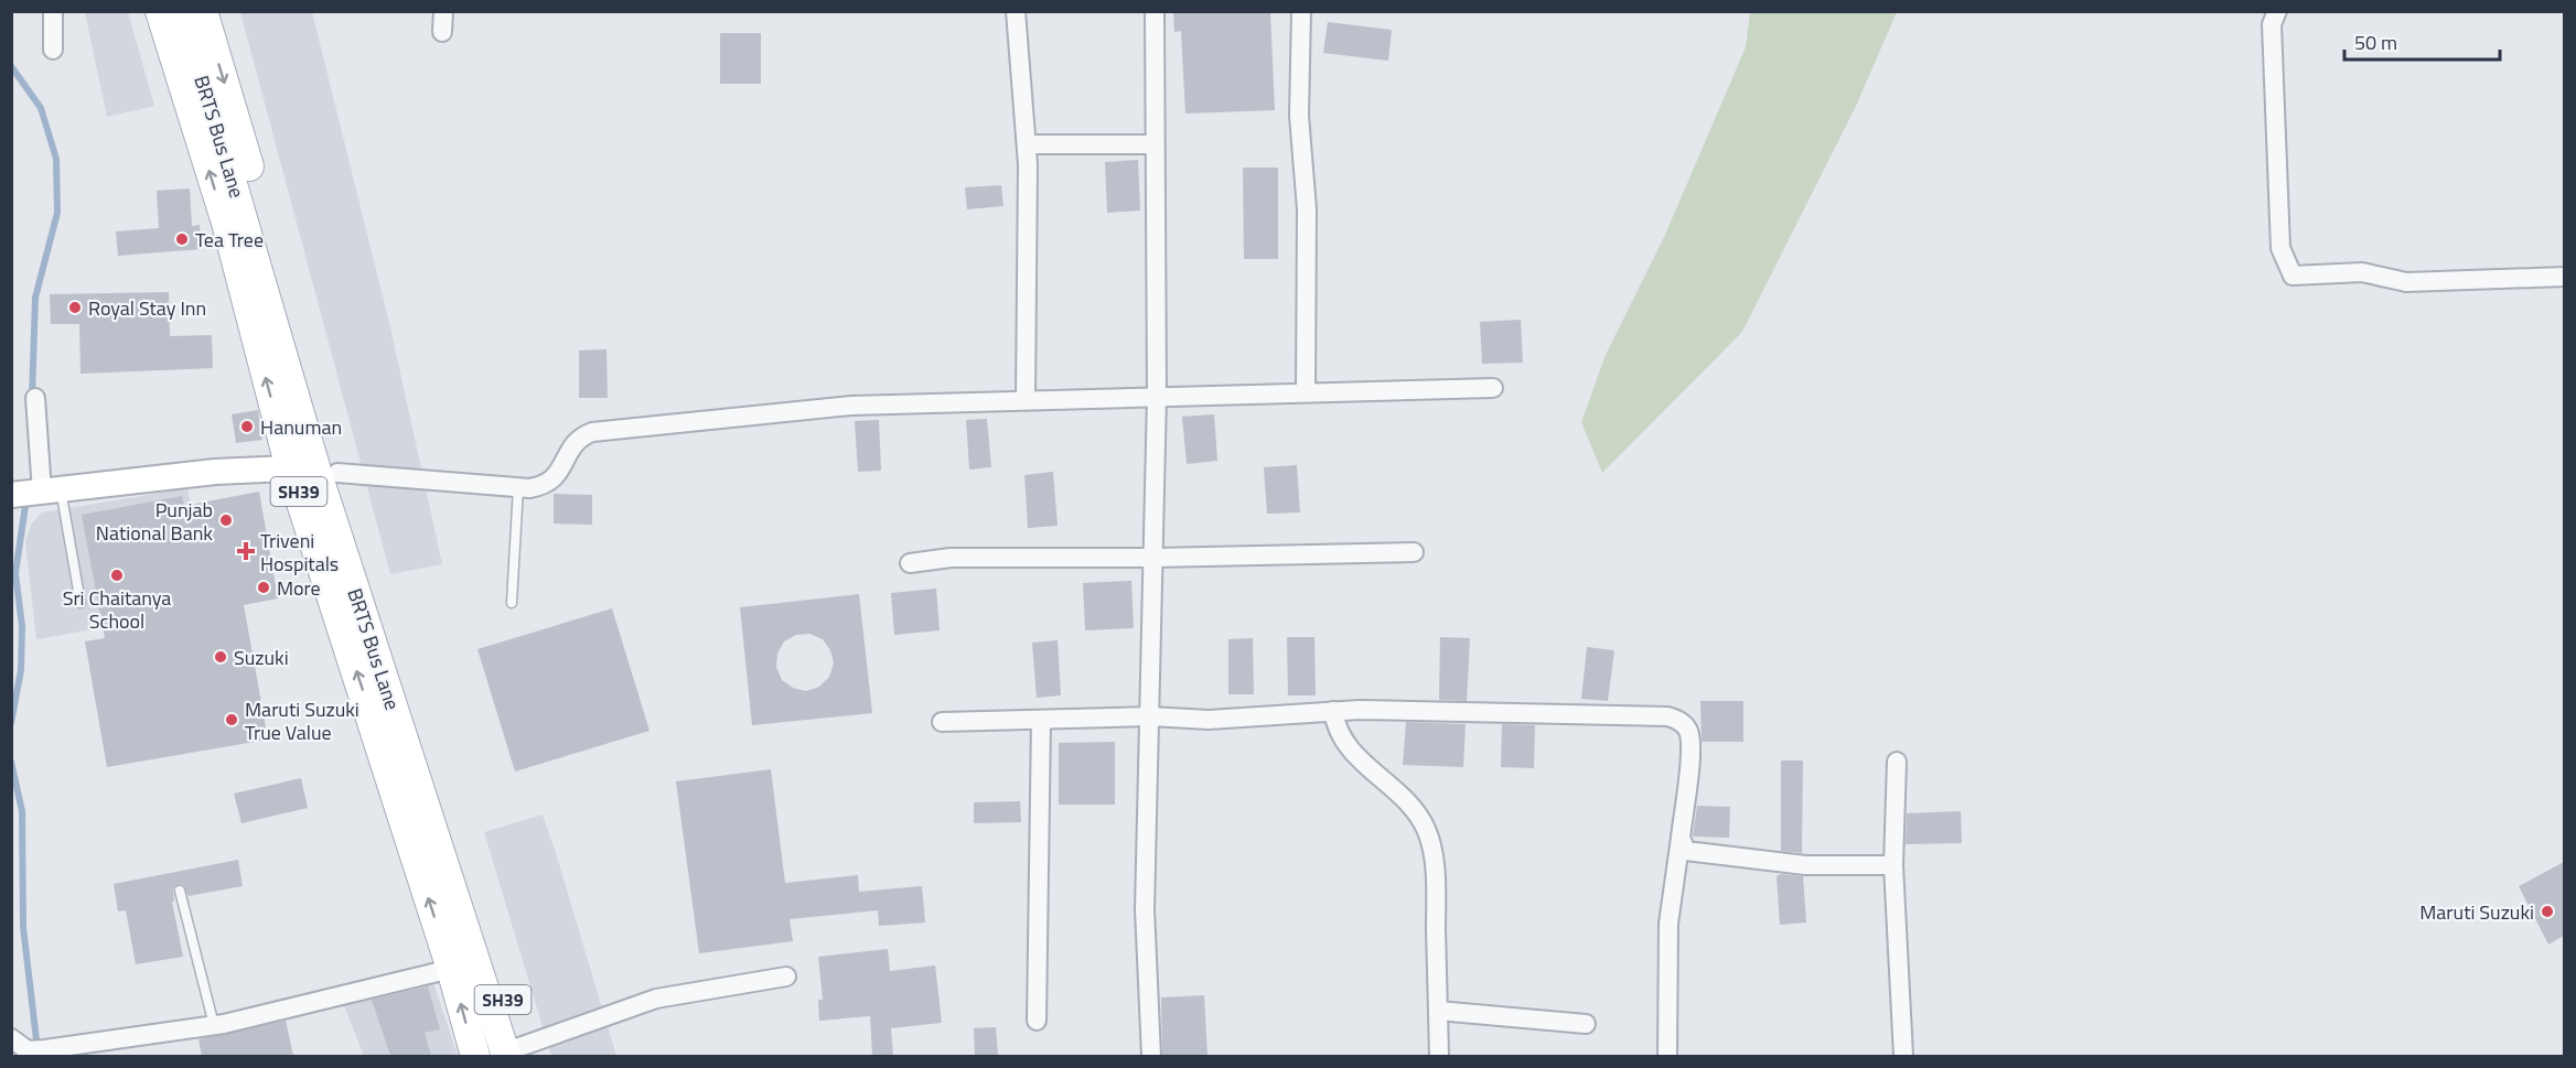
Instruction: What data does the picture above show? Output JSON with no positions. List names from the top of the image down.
{
  "streets": {
    "main road": ["BRTS Bus Lane", "SH39"]
  },
  "crossings": [
    ["BRTS Bus Lane", "SH39"]
  ],
  "places": {
    "other": [
      "Tea Tree",
      "Royal Stay Inn",
      "Hanuman",
      "Punjab National Bank",
      "Sri Chaitanya School",
      "More",
      "Suzuki",
      "Maruti Suzuki True Value",
      "Maruti Suzuki"
    ],
    "health": ["Triveni Hospitals"]
  },
  "scale_bar": "50 m"
}
